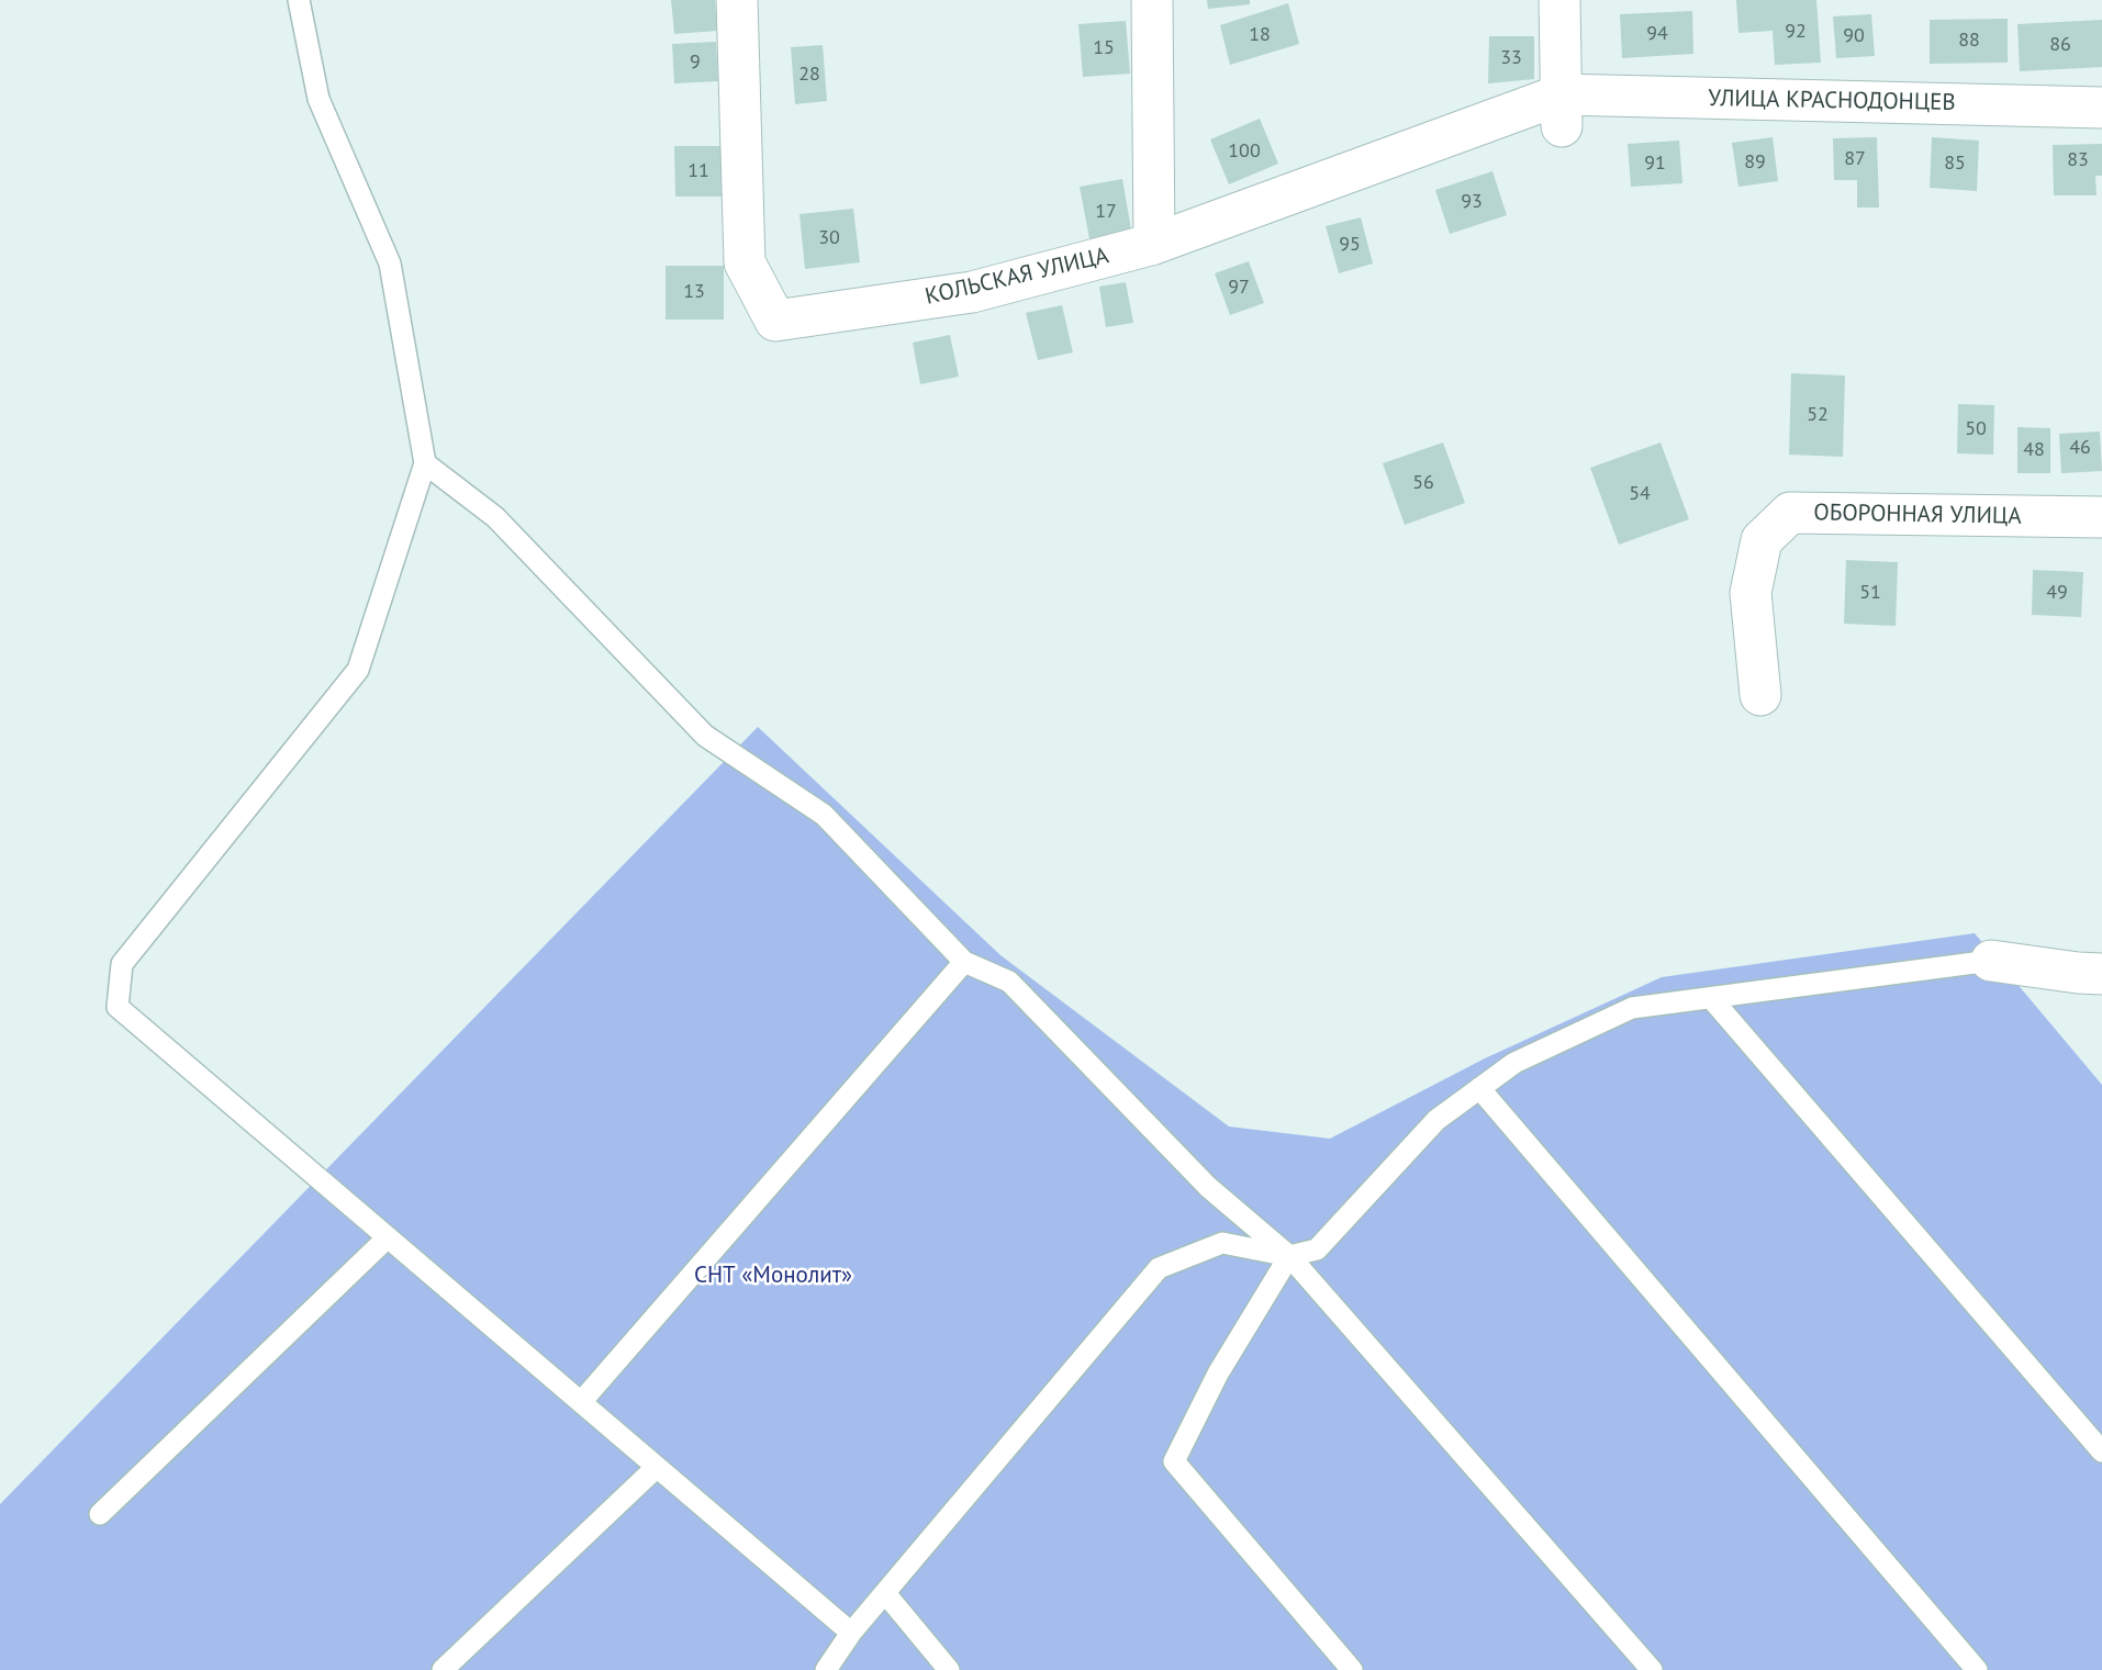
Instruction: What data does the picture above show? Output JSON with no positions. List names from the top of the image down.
{
  "streets": {
    "street": ["УЛИЦА КРАСНОДОНЦЕВ", "КОЛЬСКАЯ УЛИЦА", "ОБОРОННАЯ УЛИЦА"]
  },
  "crossings": [
    ["УЛИЦА КРАСНОДОНЦЕВ", "КОЛЬСКАЯ УЛИЦА"]
  ],
  "parks": ["СНТ «Монолит»"],
  "house_numbers": [
    "92",
    "94",
    "18",
    "90",
    "88",
    "86",
    "15",
    "33",
    "9",
    "28",
    "100",
    "87",
    "83",
    "89",
    "91",
    "85",
    "11",
    "93",
    "17",
    "30",
    "95",
    "97",
    "13",
    "52",
    "50",
    "46",
    "48",
    "56",
    "54",
    "51",
    "49"
  ]
}
